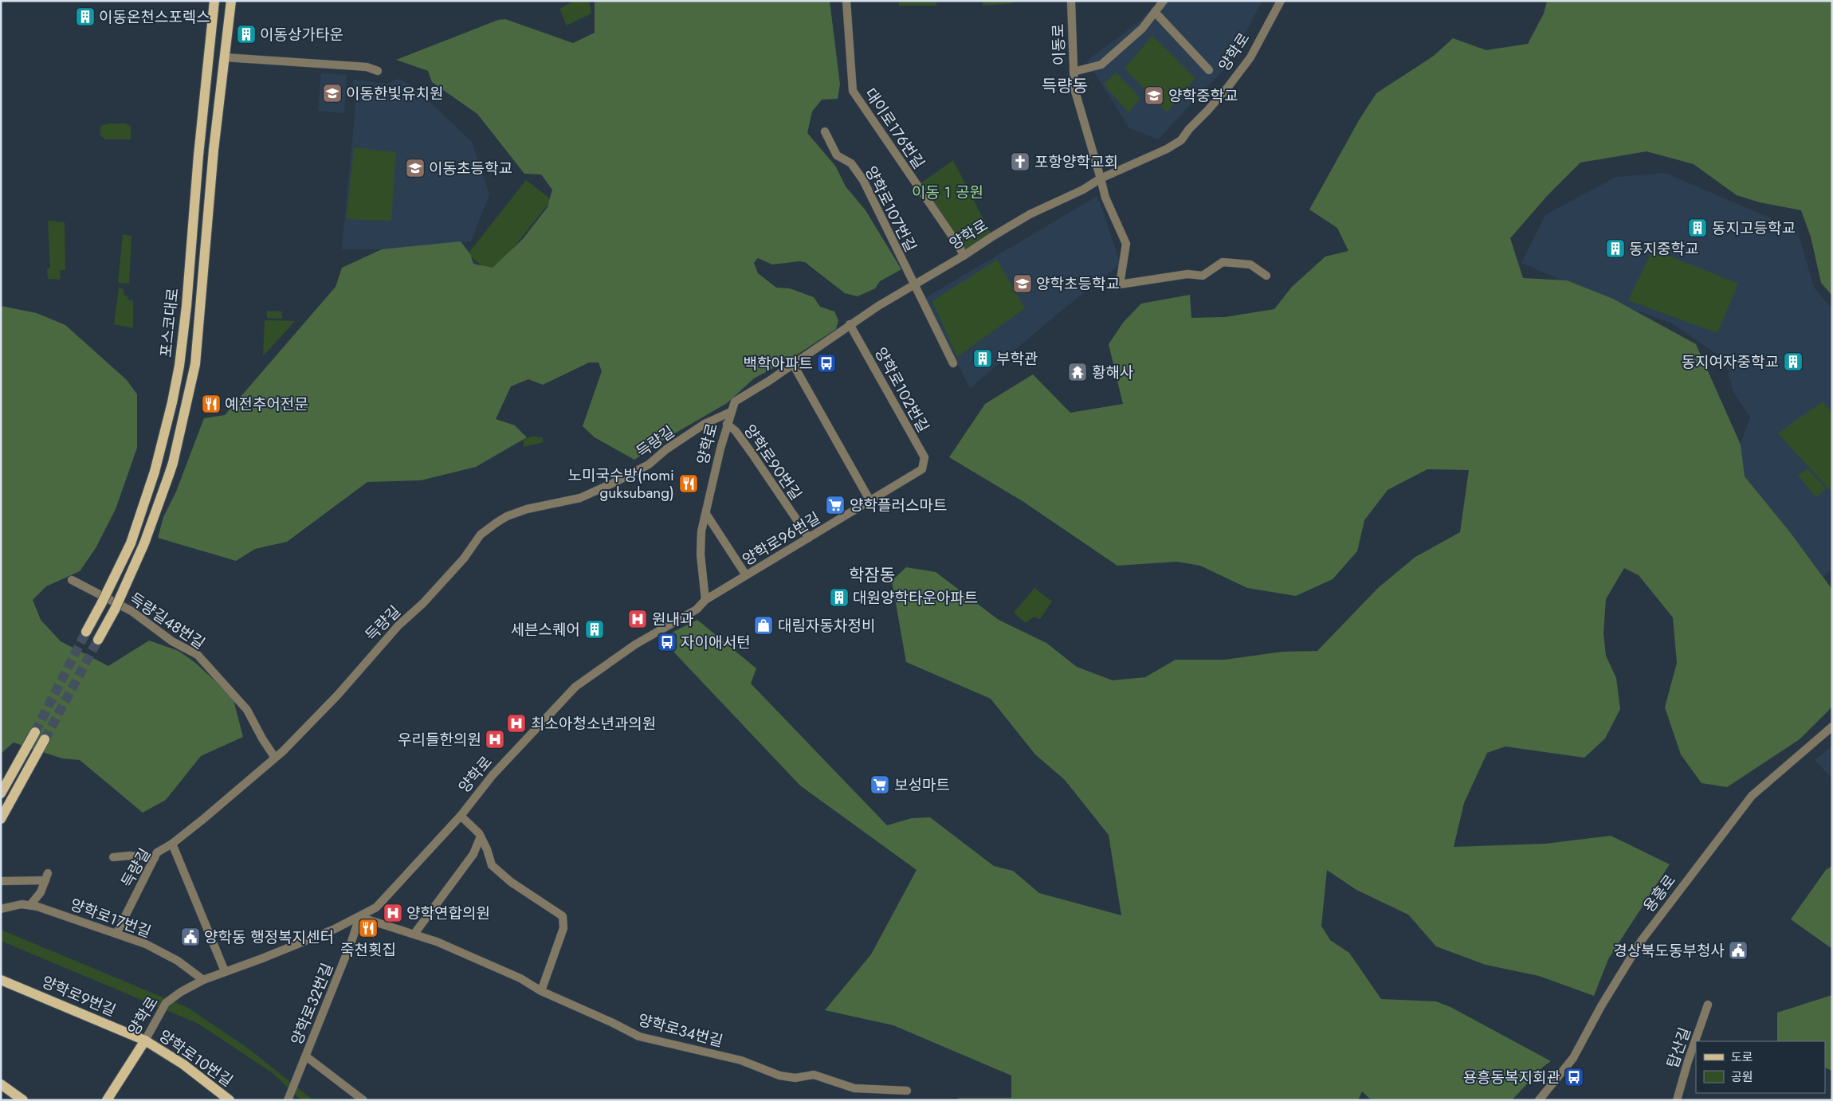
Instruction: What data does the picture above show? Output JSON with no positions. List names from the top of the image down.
{
  "streets": {
    "main road": [
      "양학로",
      "포스코대로",
      "양학로9번길",
      "양학로10번길"
    ],
    "street": [
      "이동로",
      "대이로176번길",
      "양학로107번길",
      "양학로102번길",
      "득량길",
      "양학로90번길",
      "양학로96번길",
      "득량길48번길",
      "용흥로",
      "양학로17번길",
      "양학로32번길",
      "양학로34번길",
      "탑산길"
    ]
  },
  "crossings": [
    ["이동로", "양학로"],
    ["양학로", "대이로176번길"],
    ["양학로", "양학로107번길"],
    ["양학로", "양학로102번길"],
    ["양학로", "득량길"],
    ["양학로", "양학로90번길"],
    ["양학로", "양학로96번길"],
    ["양학로", "양학로17번길"],
    ["양학로", "양학로9번길"],
    ["양학로", "양학로32번길"],
    ["양학로", "양학로34번길"],
    ["양학로", "양학로10번길"],
    ["양학로102번길", "양학로96번길"],
    ["득량길", "득량길48번길"],
    ["득량길", "양학로17번길"],
    ["양학로90번길", "양학로96번길"],
    ["양학로9번길", "양학로10번길"],
    ["양학로32번길", "양학로34번길"]
  ],
  "districts": ["득량동", "학잠동"],
  "parks": ["이동 1 공원"],
  "places": {
    "building": [
      "이동온천스포렉스",
      "이동상가타운",
      "동지고등학교",
      "동지중학교",
      "부학관",
      "동지여자중학교",
      "대원양학타운아파트",
      "세븐스퀘어"
    ],
    "school or university": [
      "이동한빛유치원",
      "양학중학교",
      "이동초등학교",
      "양학초등학교"
    ],
    "church": ["포항양학교회"],
    "bus stop": ["백학아파트", "자이애서턴", "용흥동복지회관"],
    "temple": ["황해사"],
    "restaurant": ["예전추어전문", "노미국수방(nomi guksubang)", "죽천횟집"],
    "supermarket": ["양학플러스마트", "보성마트"],
    "hospital": [
      "원내과",
      "최소아청소년과의원",
      "우리들한의원",
      "양학연합의원"
    ],
    "shop": ["대림자동차정비"],
    "public building": ["양학동 행정복지센터", "경상북도동부청사"]
  },
  "legend": ["도로", "공원"]
}
